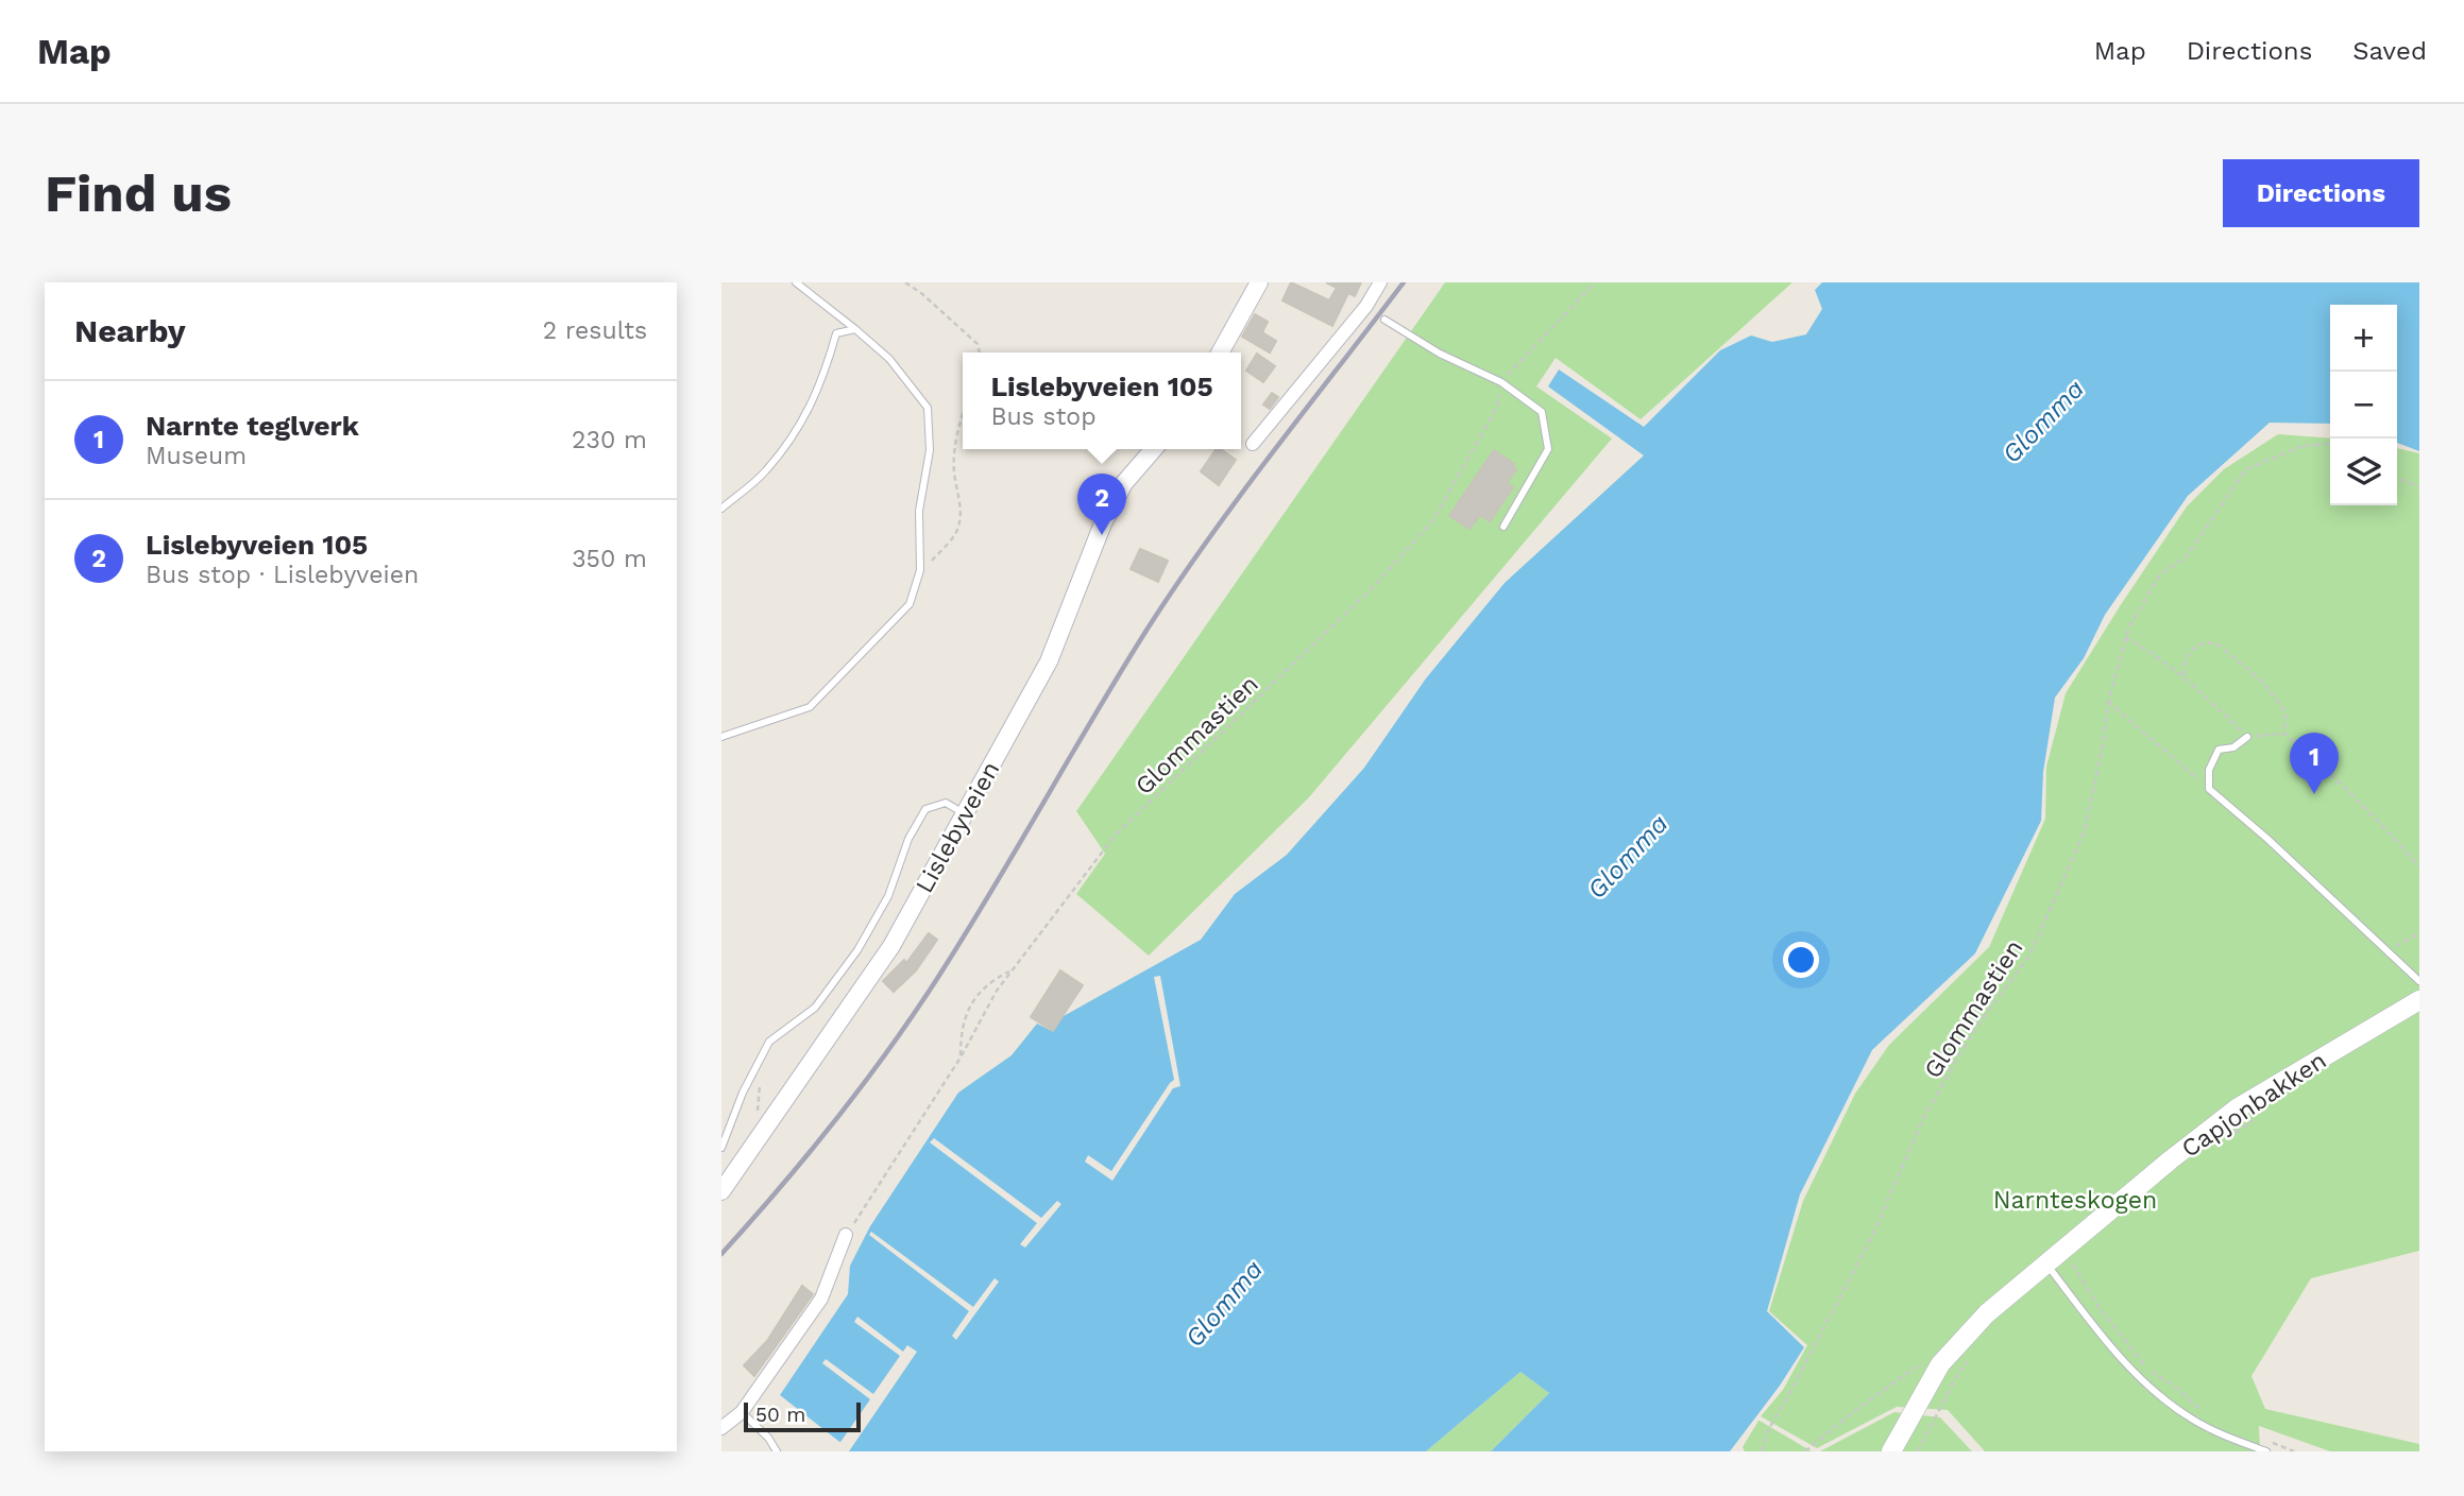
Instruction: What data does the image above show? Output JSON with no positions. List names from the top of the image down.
{
  "streets": {
    "main road": ["Capjonbakken"],
    "street": ["Lislebyveien"],
    "path": ["Glommastien"]
  },
  "water": ["Glomma"],
  "parks": ["Narnteskogen"],
  "scale_bar": "50 m",
  "page": {
    "header": "Map",
    "nav": ["Map", "Directions", "Saved"],
    "buttons": "Directions",
    "title": "Find us",
    "heading": ["Nearby", "2 results"],
    "map_buttons": ["+", "−"],
    "popup": ["Lislebyveien 105", "Bus stop"],
    "list": [
      {
        "mark": "1",
        "name": "Narnte teglverk",
        "note": "Museum",
        "value": "230 m"
      },
      {
        "mark": "2",
        "name": "Lislebyveien 105",
        "note": "Bus stop · Lislebyveien",
        "value": "350 m"
      }
    ],
    "pins": ["2", "1"],
    "scale": "50 m"
  }
}
